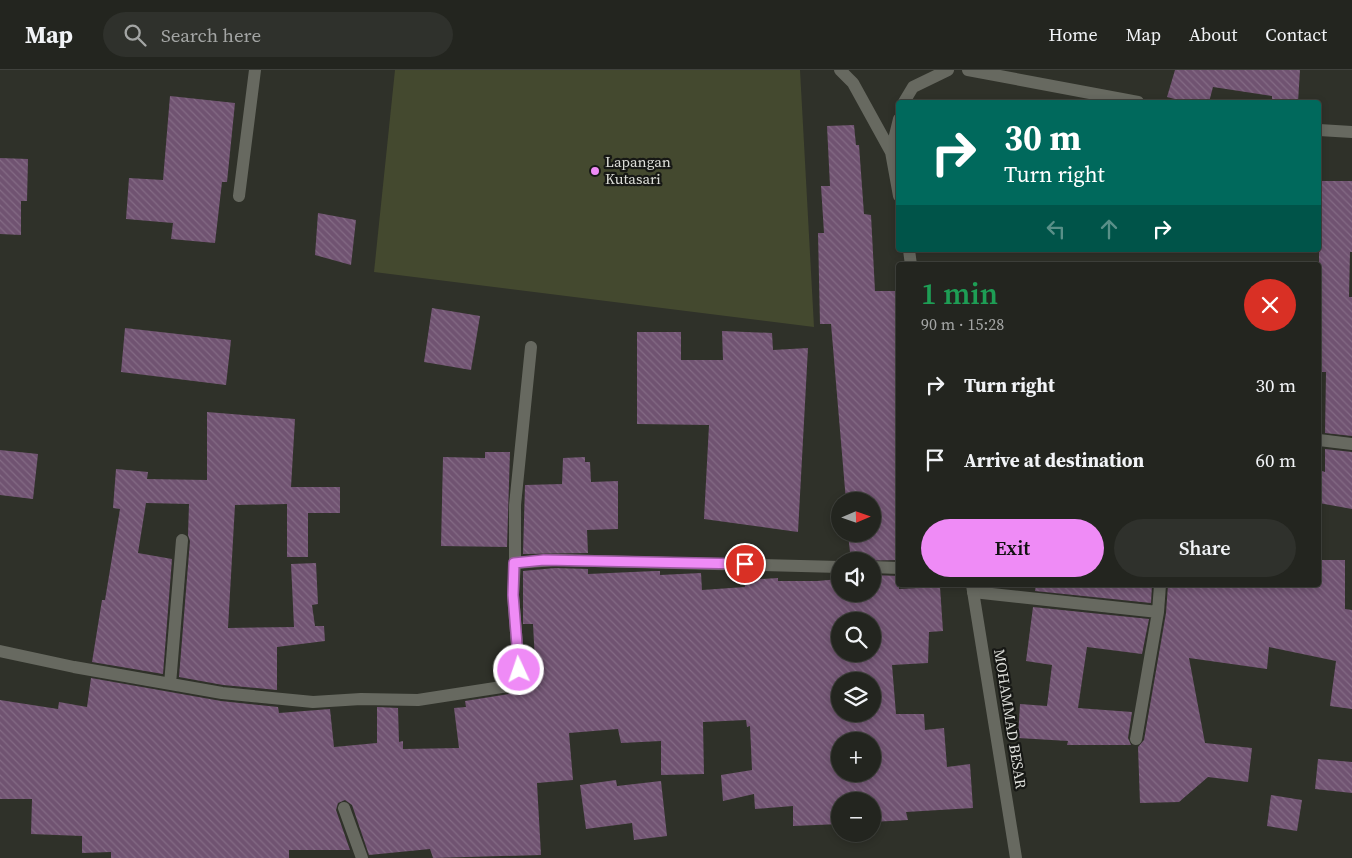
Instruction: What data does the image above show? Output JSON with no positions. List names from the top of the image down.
{
  "streets": {
    "street": ["MOHAMMAD BESAR"]
  },
  "places": ["Lapangan Kutasari"],
  "north": "right",
  "page": {
    "header": "Map",
    "search": "Search here",
    "nav": [
      "Home",
      "Map",
      "About",
      "Contact"
    ],
    "turn": ["30 m", "Turn right"],
    "heading": ["1 min", "90 m · 15:28"],
    "list": [
      {
        "name": "Turn right",
        "value": "30 m"
      },
      {
        "name": "Arrive at destination",
        "value": "60 m"
      }
    ],
    "map_buttons": ["+", "−"],
    "buttons": ["Exit", "Share"]
  }
}
